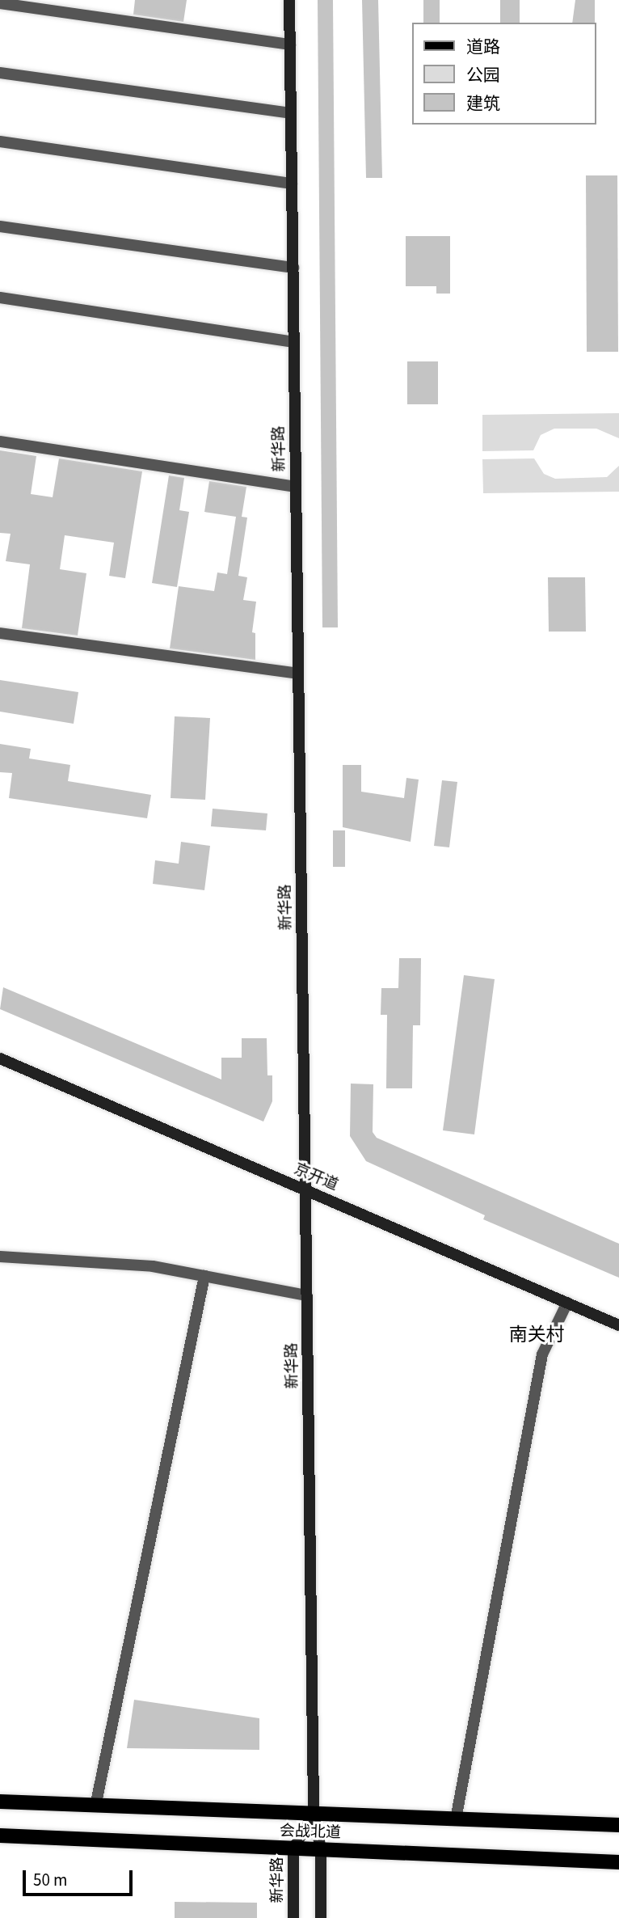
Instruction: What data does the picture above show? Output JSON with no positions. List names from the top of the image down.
{
  "streets": {
    "main road": ["新华路", "京开道", "会战北道"]
  },
  "crossings": [
    ["新华路", "京开道"],
    ["新华路", "会战北道"]
  ],
  "districts": ["南关村"],
  "legend": ["道路", "公园", "建筑"],
  "scale_bar": "50 m"
}
